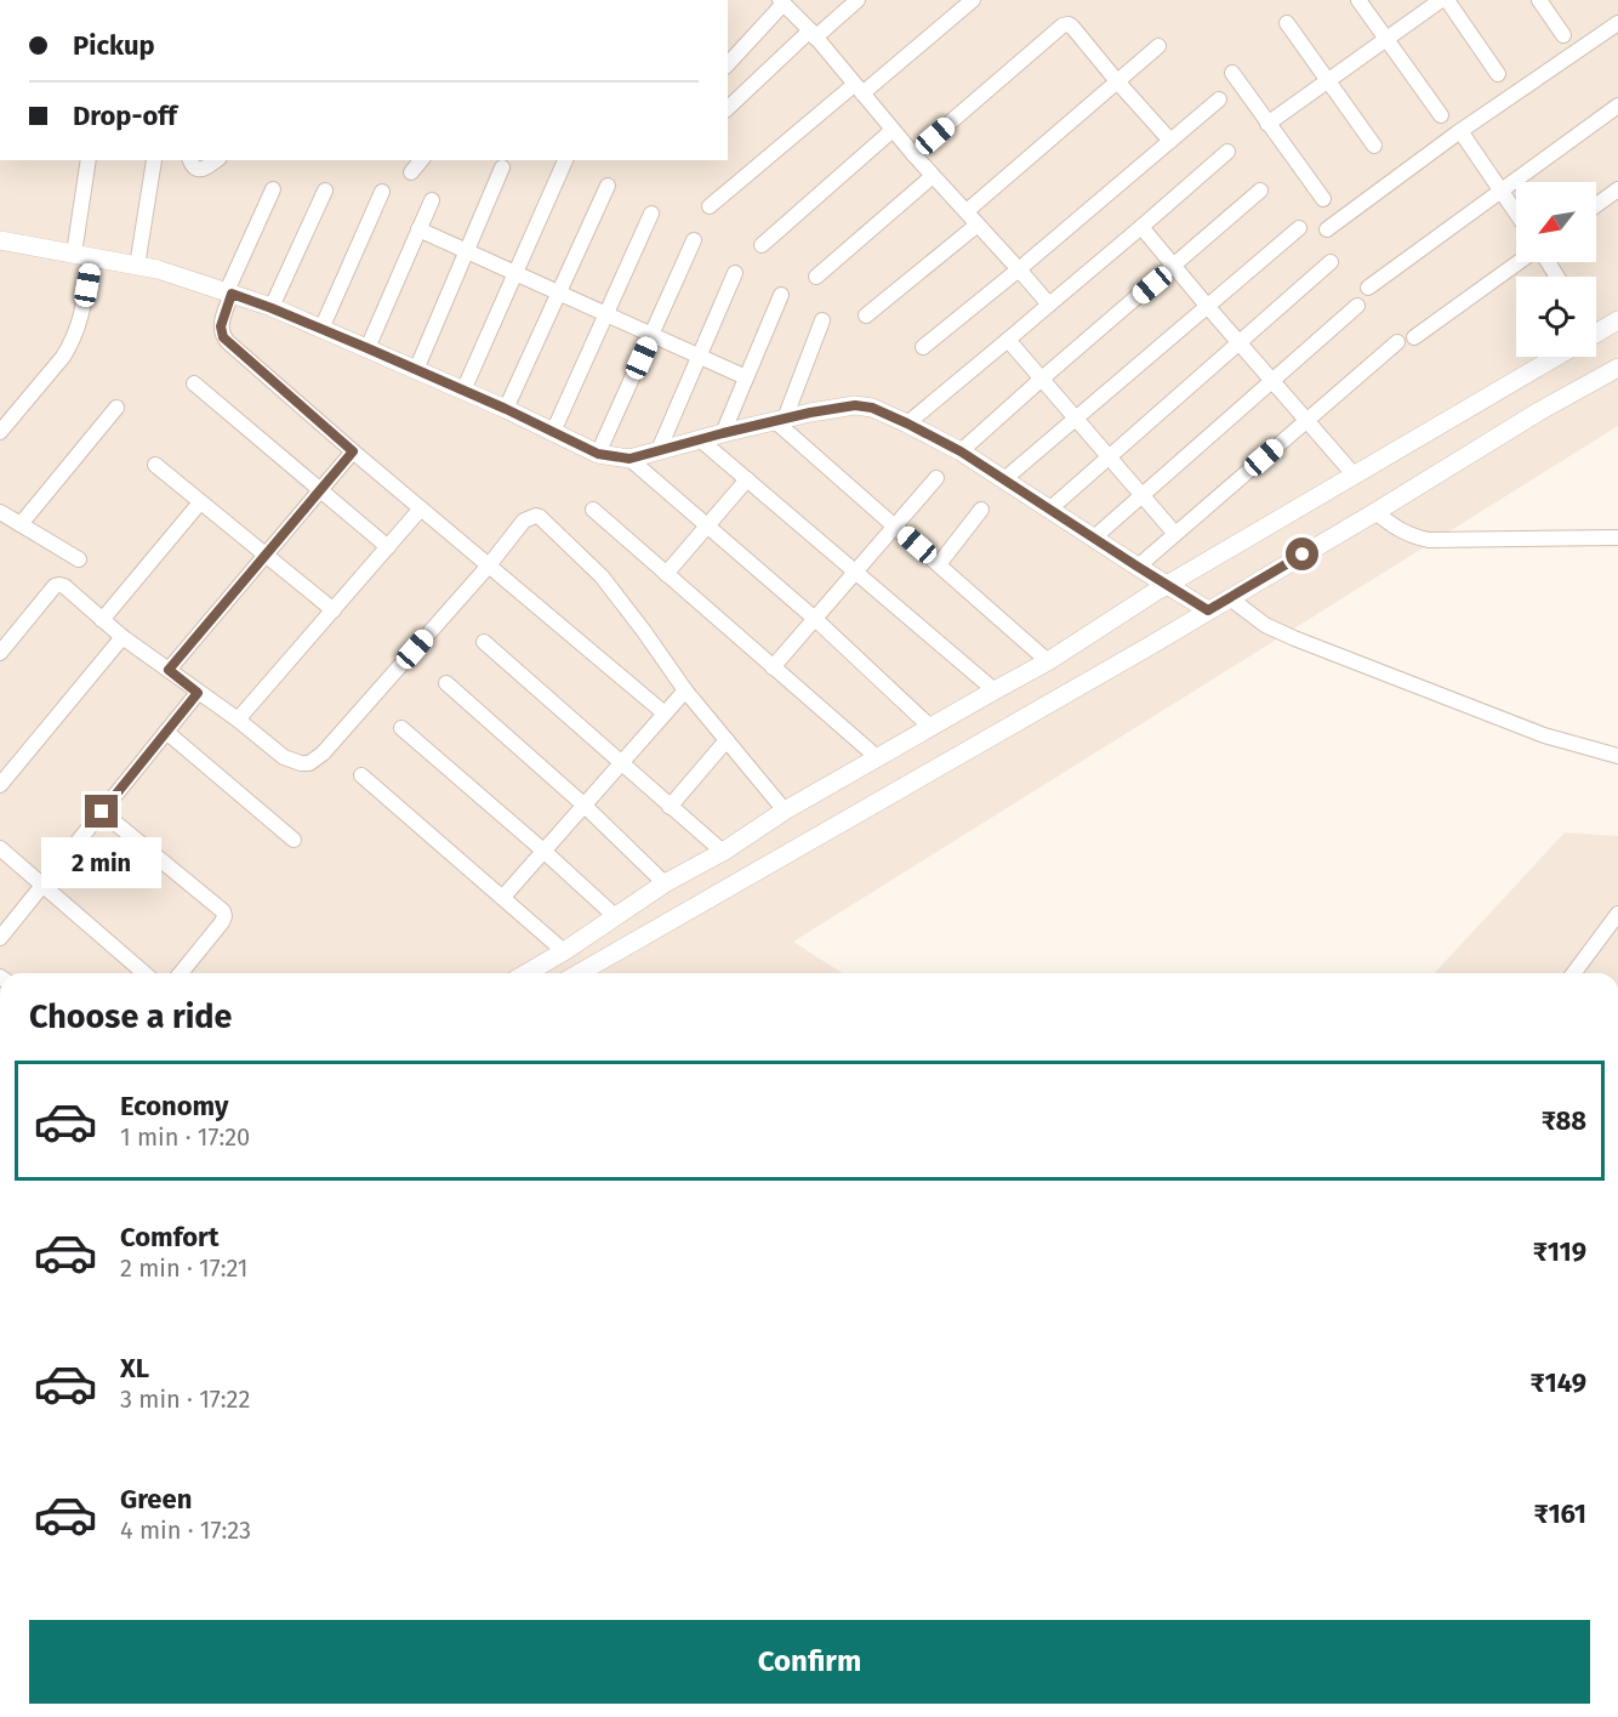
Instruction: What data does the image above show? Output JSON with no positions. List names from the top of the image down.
{
  "north": "bottom left",
  "page": {
    "banner": ["Pickup", "Drop-off"],
    "bubble": "2 min",
    "heading": "Choose a ride",
    "list": [
      {
        "name": "Economy",
        "note": "1 min · 17:20",
        "value": "₹88"
      },
      {
        "name": "Comfort",
        "note": "2 min · 17:21",
        "value": "₹119"
      },
      {
        "name": "XL",
        "note": "3 min · 17:22",
        "value": "₹149"
      },
      {
        "name": "Green",
        "note": "4 min · 17:23",
        "value": "₹161"
      }
    ],
    "buttons": "Confirm"
  }
}
